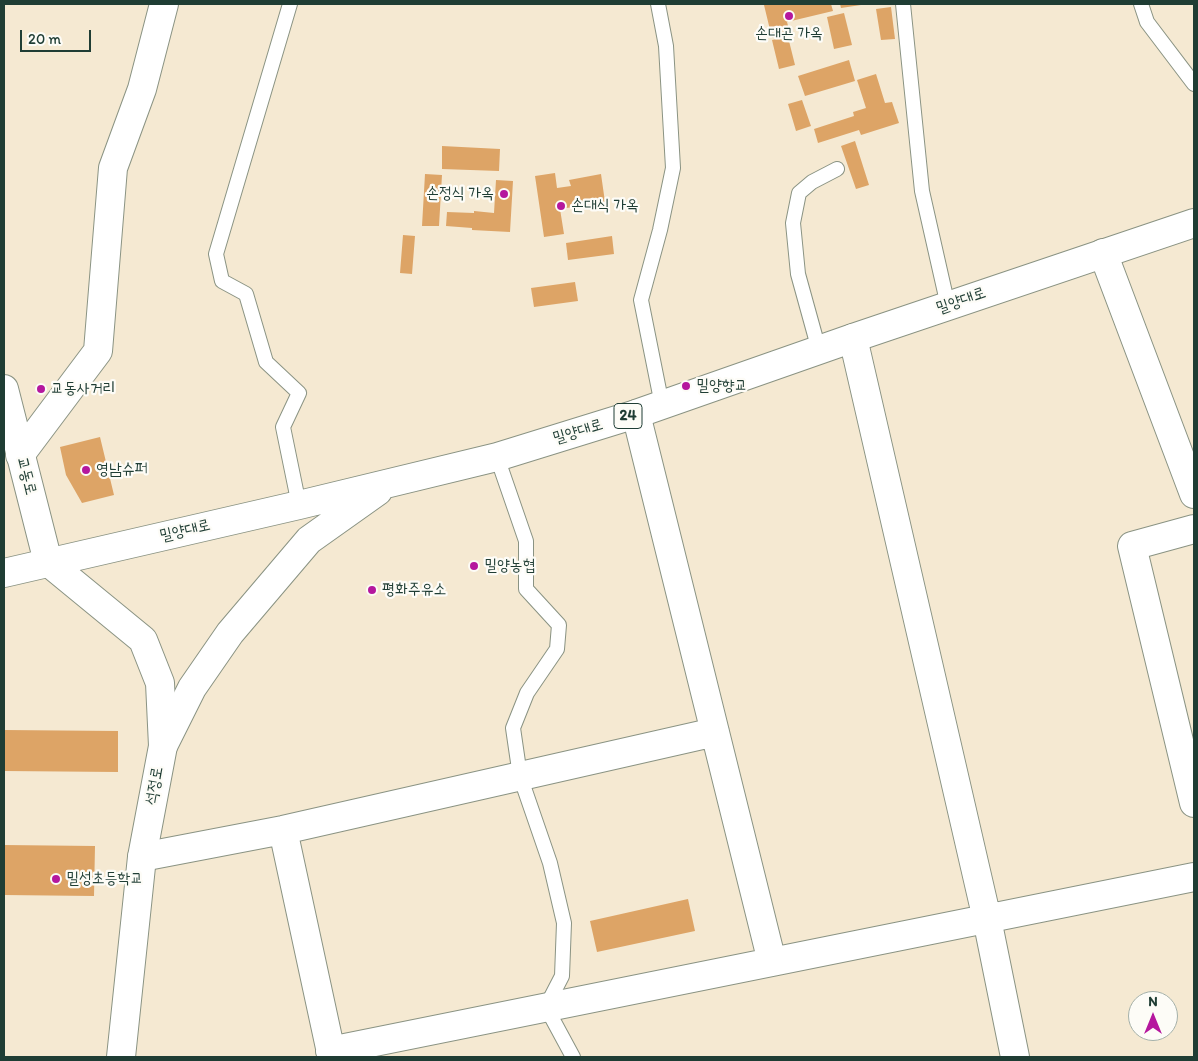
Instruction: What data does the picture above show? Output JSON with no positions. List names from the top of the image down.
{
  "streets": {
    "street": [
      "밀양대로",
      "24",
      "교동로",
      "석정로"
    ]
  },
  "crossings": [
    ["밀양대로", "교동로"],
    ["밀양대로", "석정로"],
    ["교동로", "석정로"]
  ],
  "places": [
    "손대곤 가옥",
    "손정식 가옥",
    "손대식 가옥",
    "밀양향교",
    "교동사거리",
    "영남슈퍼",
    "밀양농협",
    "평화주유소",
    "밀성초등학교"
  ],
  "scale_bar": "20 m",
  "north": "top"
}
